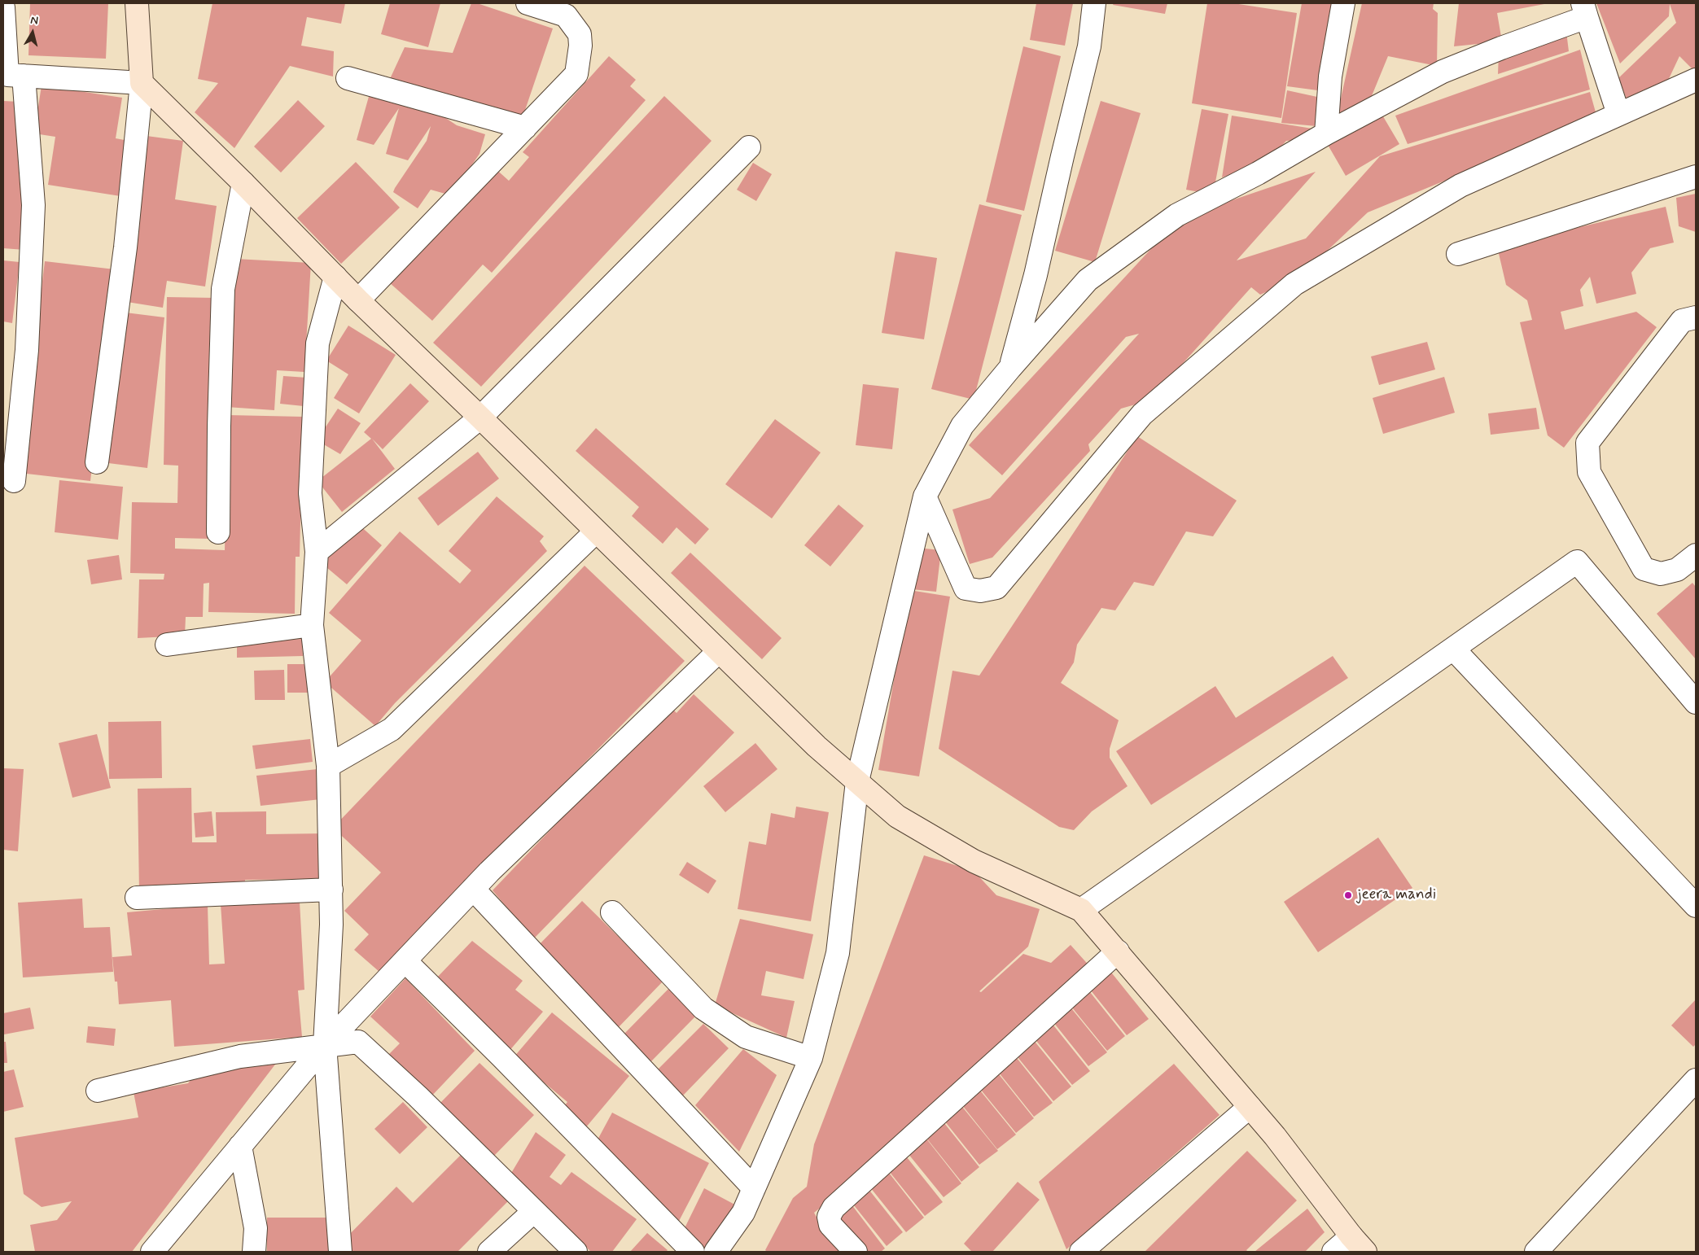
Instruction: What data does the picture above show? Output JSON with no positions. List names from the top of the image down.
{
  "places": ["jeera mandi"],
  "north": "top"
}
